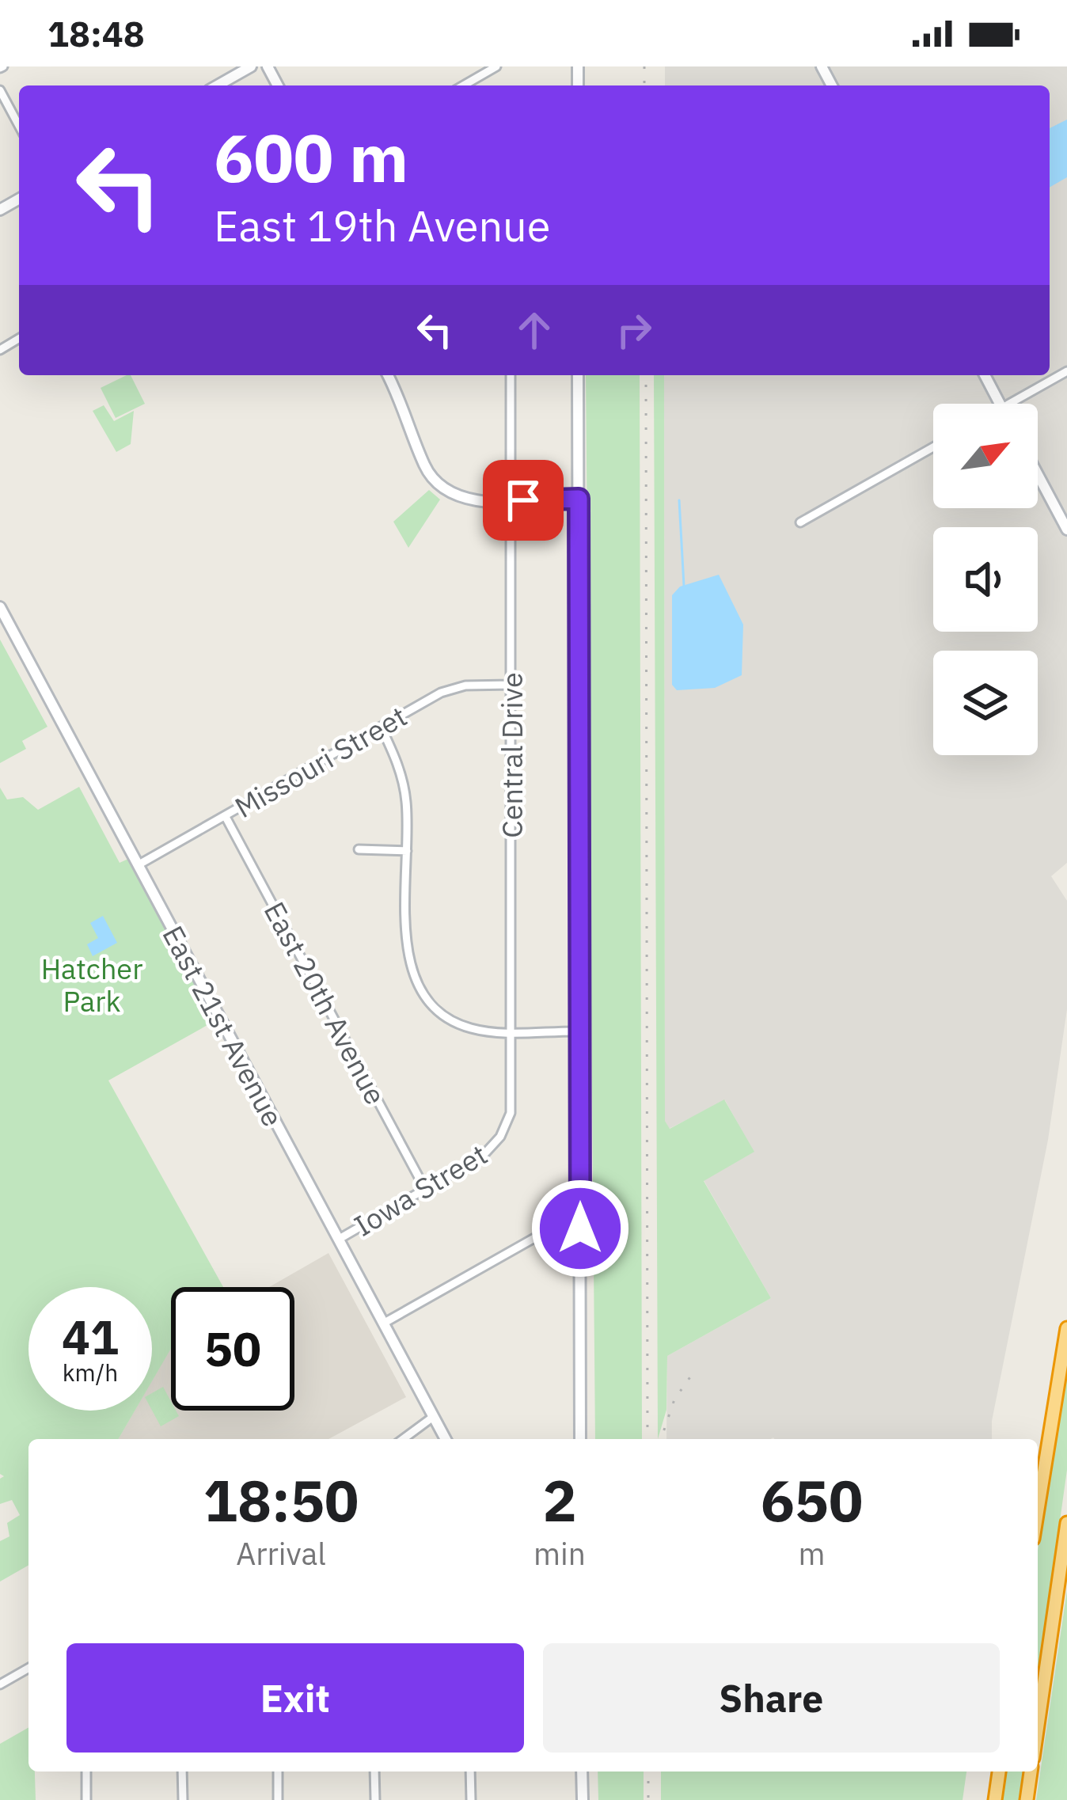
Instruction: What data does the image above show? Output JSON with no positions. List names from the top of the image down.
{
  "streets": {
    "street": [
      "Central Drive",
      "Missouri Street",
      "East 20th Avenue",
      "East 21st Avenue",
      "Iowa Street"
    ]
  },
  "crossings": [
    ["Central Drive", "Missouri Street"],
    ["Central Drive", "Iowa Street"],
    ["Missouri Street", "East 20th Avenue"],
    ["Missouri Street", "East 21st Avenue"],
    ["East 20th Avenue", "Iowa Street"],
    ["East 21st Avenue", "Iowa Street"]
  ],
  "parks": ["Hatcher Park"],
  "north": "top right",
  "page": {
    "status": "18:48",
    "turn": ["600 m", "East 19th Avenue"],
    "speed": "41 km/h",
    "limit": "50",
    "eta": [
      "18:50",
      "Arrival",
      "2",
      "min",
      "650",
      "m"
    ],
    "buttons": ["Exit", "Share"]
  }
}
